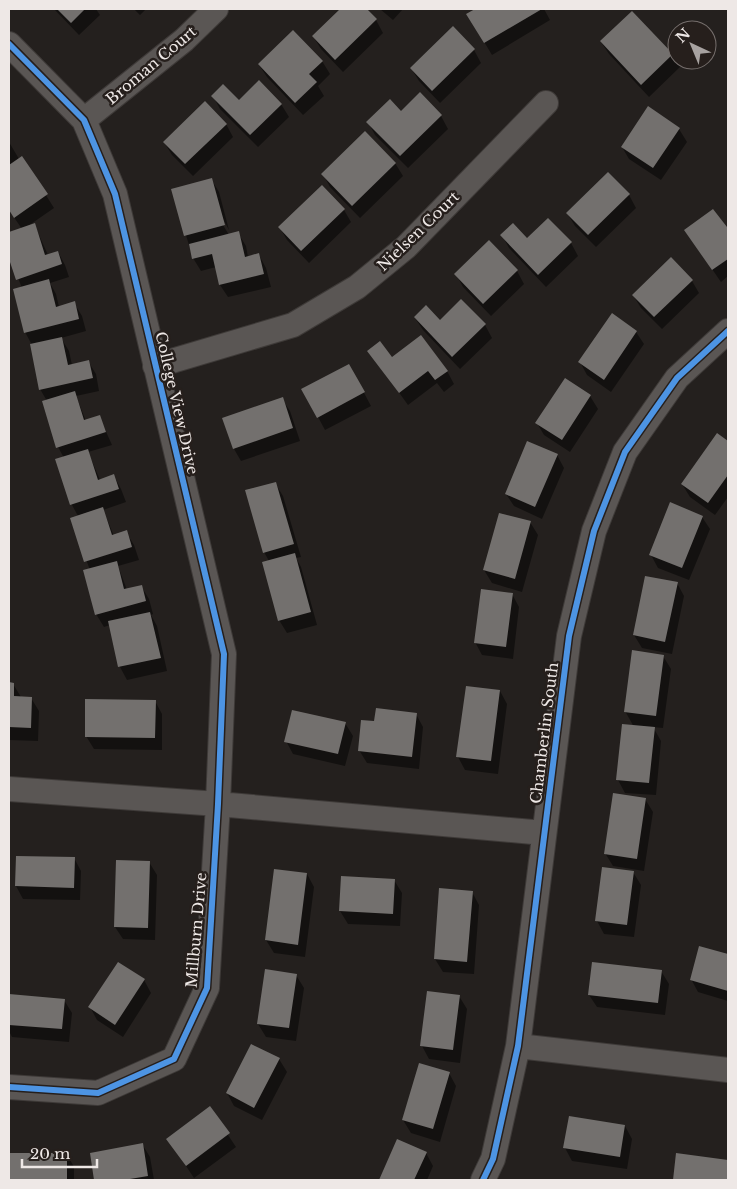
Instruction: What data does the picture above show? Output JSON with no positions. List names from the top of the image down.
{
  "streets": {
    "street": [
      "Broman Court",
      "Nielsen Court",
      "College View Drive",
      "Chamberlin South",
      "Millburn Drive"
    ]
  },
  "crossings": [
    ["Broman Court", "College View Drive"],
    ["Nielsen Court", "College View Drive"],
    ["College View Drive", "Millburn Drive"]
  ],
  "scale_bar": "20 m",
  "north": "top left"
}
